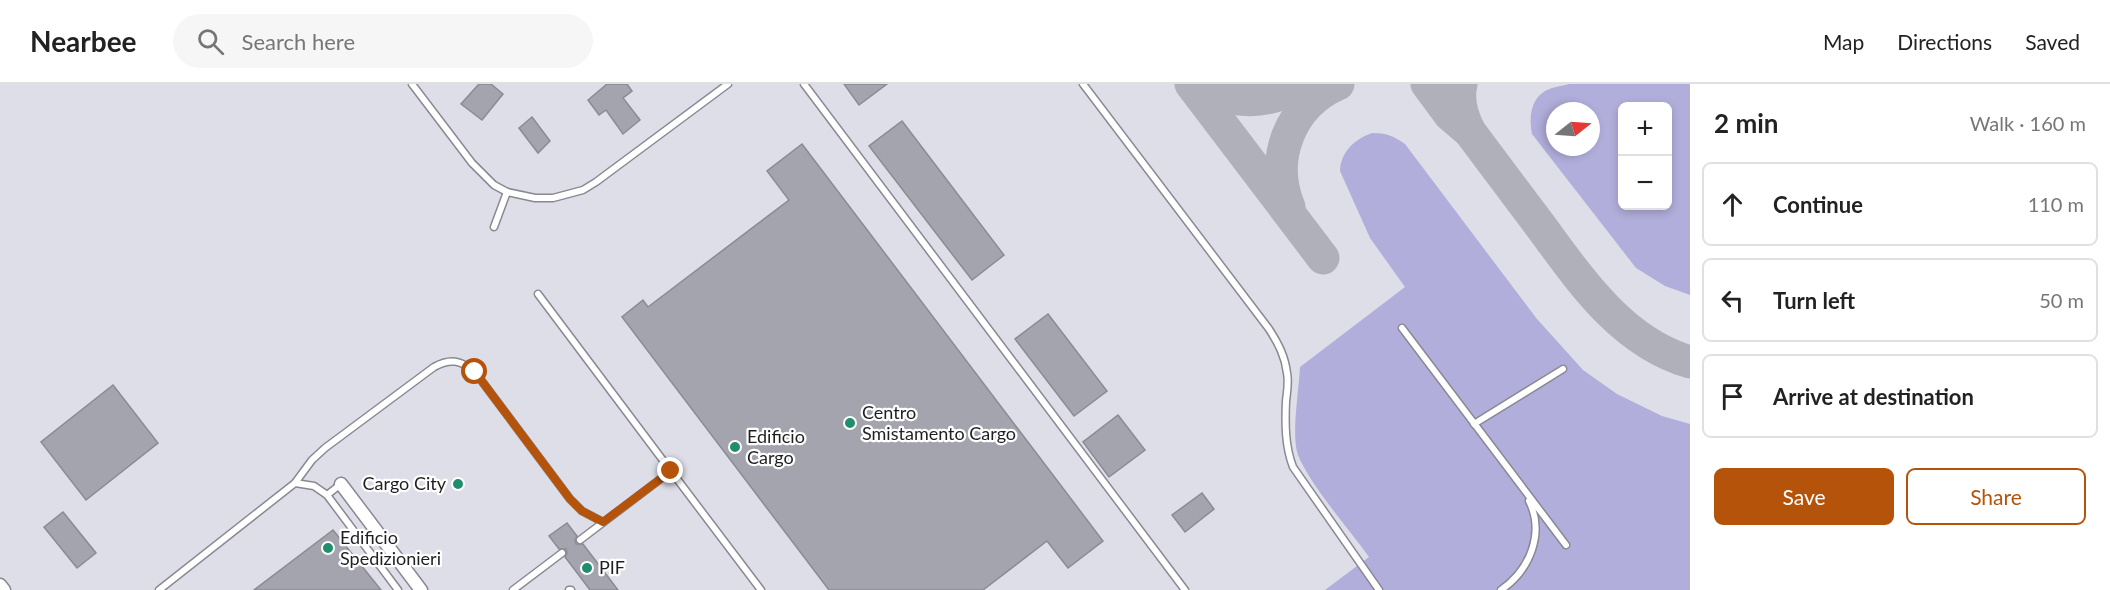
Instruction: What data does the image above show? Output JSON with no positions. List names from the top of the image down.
{
  "places": [
    "Centro Smistamento Cargo",
    "Edificio Cargo",
    "Cargo City",
    "Edificio Spedizionieri",
    "PIF"
  ],
  "north": "right",
  "page": {
    "header": "Nearbee",
    "search": "Search here",
    "nav": ["Map", "Directions", "Saved"],
    "heading": ["2 min", "Walk · 160 m"],
    "map_buttons": ["+", "−"],
    "list": [
      ["Continue", "110 m"],
      ["Turn left", "50 m"],
      "Arrive at destination"
    ],
    "buttons": ["Save", "Share"]
  }
}
